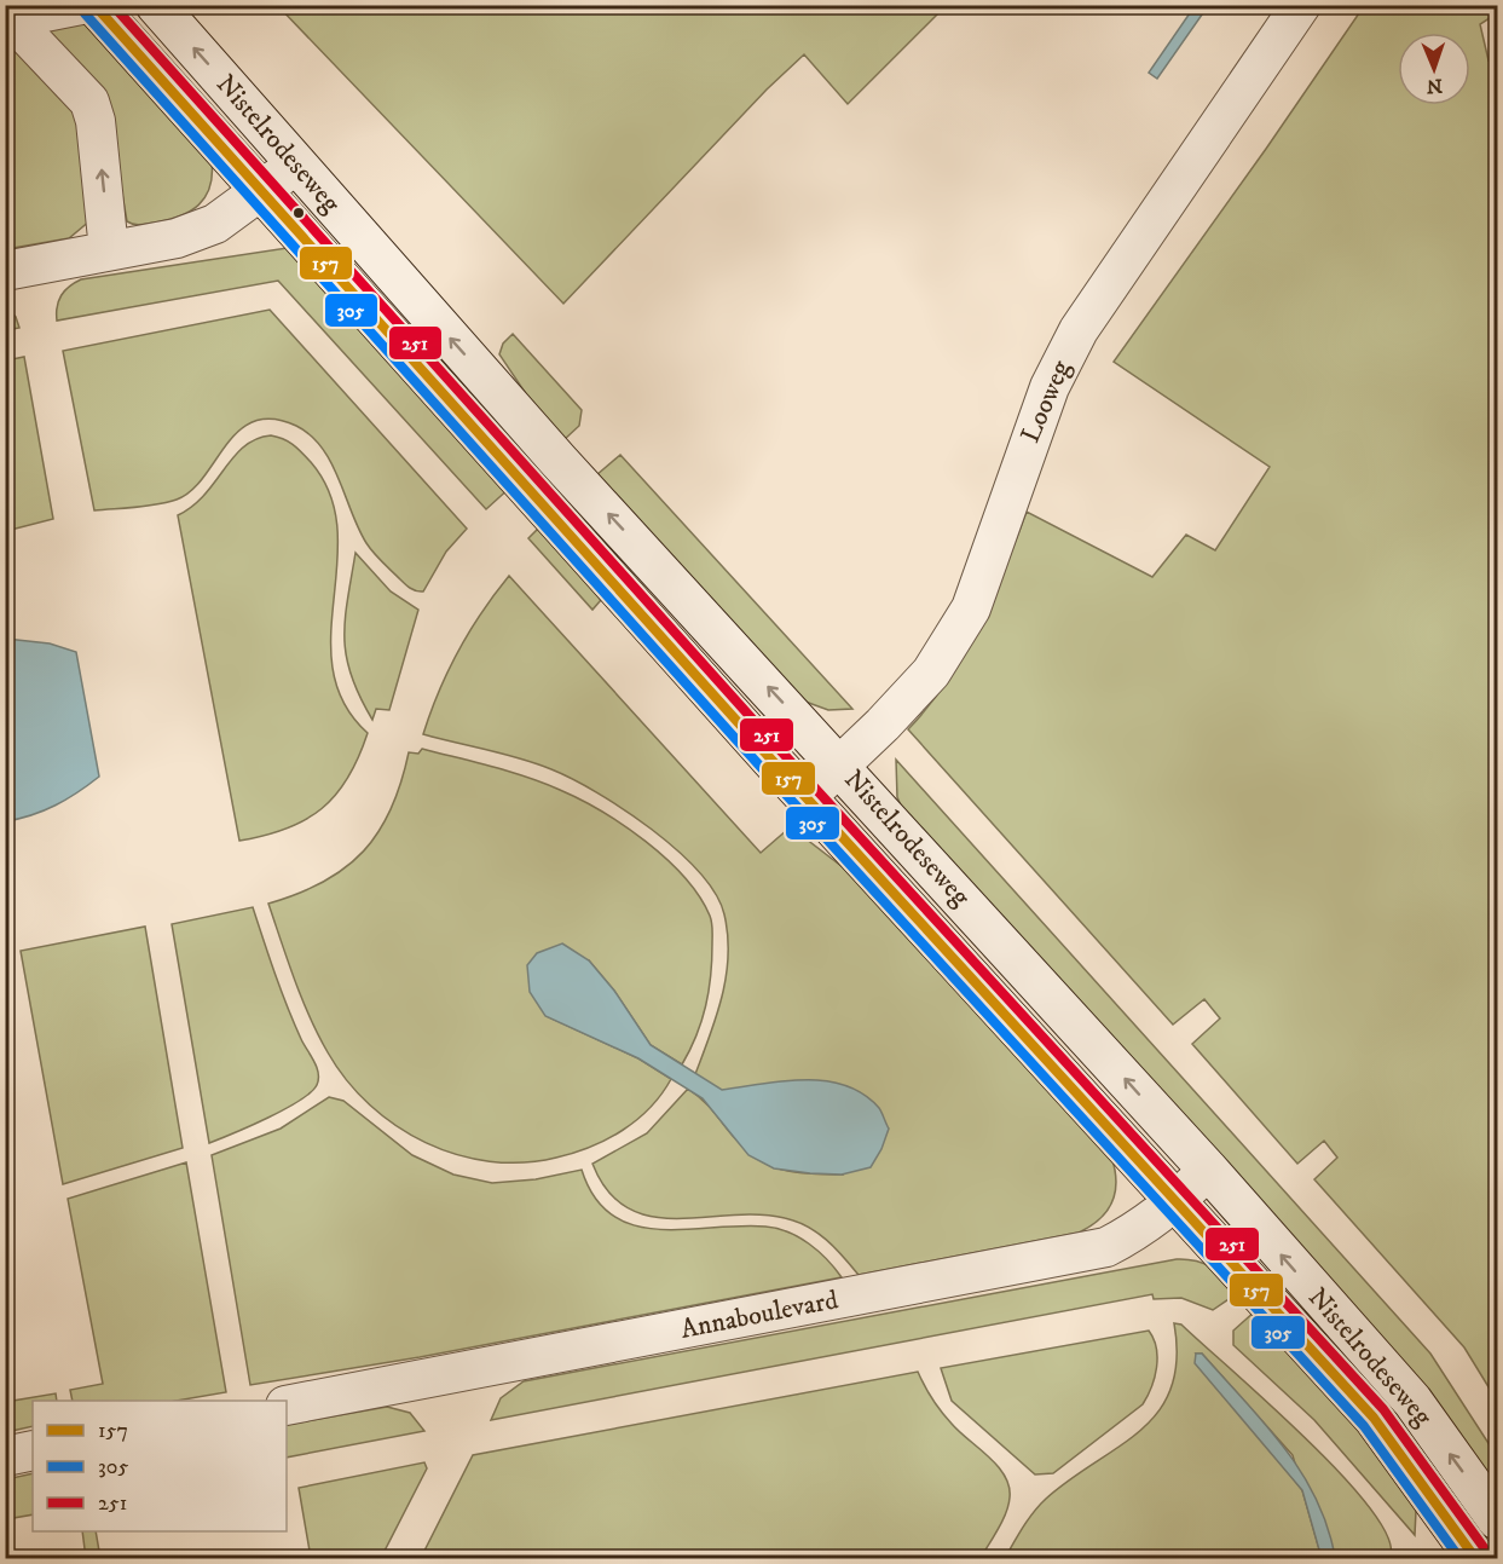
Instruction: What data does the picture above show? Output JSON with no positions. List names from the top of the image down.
{
  "streets": {
    "street": ["Nistelrodeseweg", "Looweg", "Annaboulevard"]
  },
  "crossings": [
    ["Nistelrodeseweg", "Looweg"],
    ["Nistelrodeseweg", "Annaboulevard"]
  ],
  "lines": ["transit line 157", "transit line 251", "transit line 305"],
  "legend": ["157", "305", "251"],
  "north": "bottom"
}
